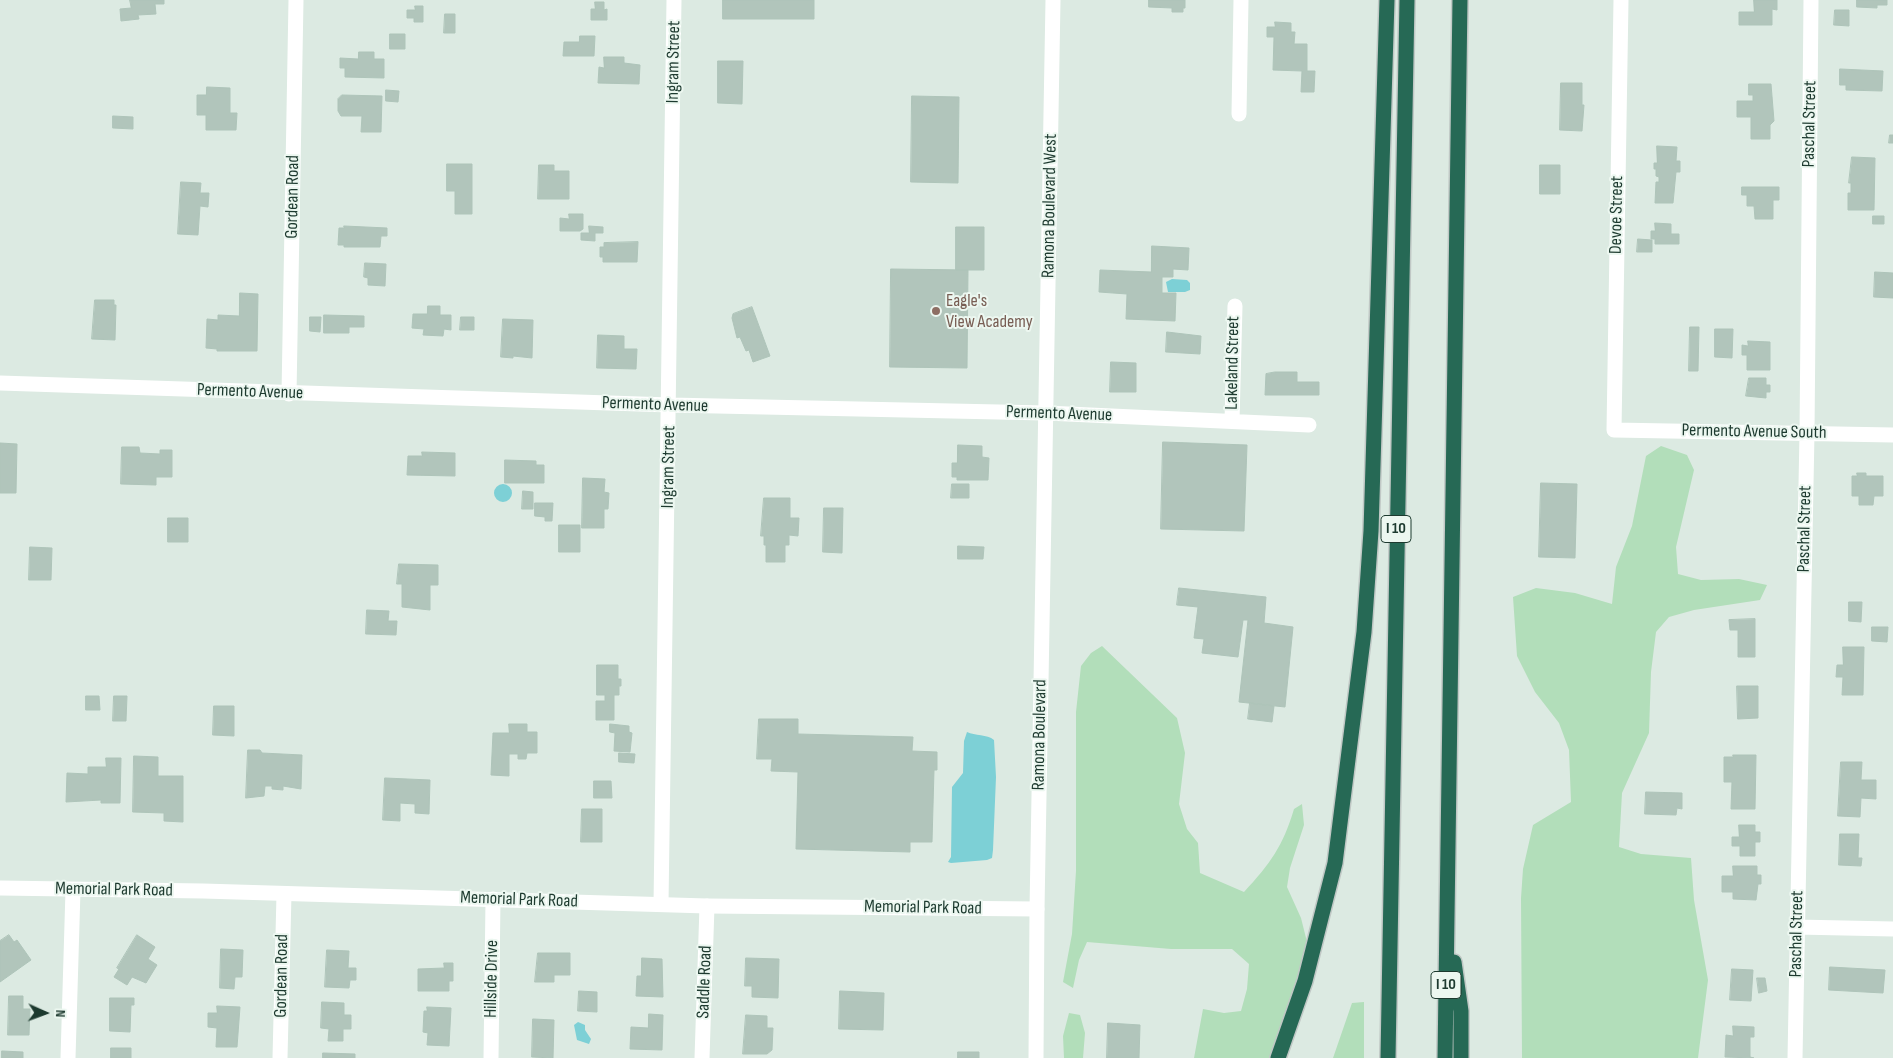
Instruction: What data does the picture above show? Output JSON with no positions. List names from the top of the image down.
{
  "streets": {
    "highway": ["I 10"],
    "street": [
      "Ingram Street",
      "Paschal Street",
      "Gordean Road",
      "Ramona Boulevard West",
      "Devoe Street",
      "Lakeland Street",
      "Permento Avenue",
      "Permento Avenue South",
      "Ramona Boulevard",
      "Memorial Park Road",
      "Hillside Drive",
      "Saddle Road"
    ]
  },
  "crossings": [
    ["Ingram Street", "Permento Avenue"],
    ["Ingram Street", "Memorial Park Road"],
    ["Paschal Street", "Permento Avenue South"],
    ["Gordean Road", "Permento Avenue"],
    ["Gordean Road", "Memorial Park Road"],
    ["Ramona Boulevard West", "Permento Avenue"],
    ["Ramona Boulevard West", "Ramona Boulevard"],
    ["Devoe Street", "Permento Avenue South"],
    ["Lakeland Street", "Permento Avenue"],
    ["Permento Avenue", "Ramona Boulevard"],
    ["Ramona Boulevard", "Memorial Park Road"],
    ["Memorial Park Road", "Hillside Drive"],
    ["Memorial Park Road", "Saddle Road"]
  ],
  "places": ["Eagle's View Academy"],
  "north": "right"
}
